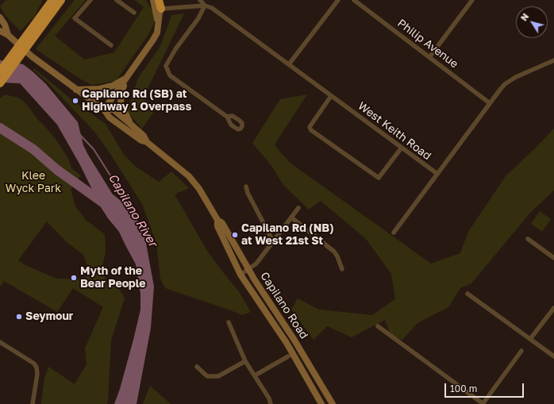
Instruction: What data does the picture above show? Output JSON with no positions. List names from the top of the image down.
{
  "streets": {
    "main road": ["Capilano Road"],
    "street": ["Philip Avenue", "West Keith Road"]
  },
  "crossings": [
    ["Philip Avenue", "West Keith Road"]
  ],
  "water": ["Capilano River"],
  "parks": ["Klee Wyck Park"],
  "places": [
    "Capilano Rd (SB) at Highway 1 Overpass",
    "Capilano Rd (NB) at West 21st St",
    "Myth of the Bear People",
    "Seymour"
  ],
  "scale_bar": "100 m",
  "north": "top left"
}
